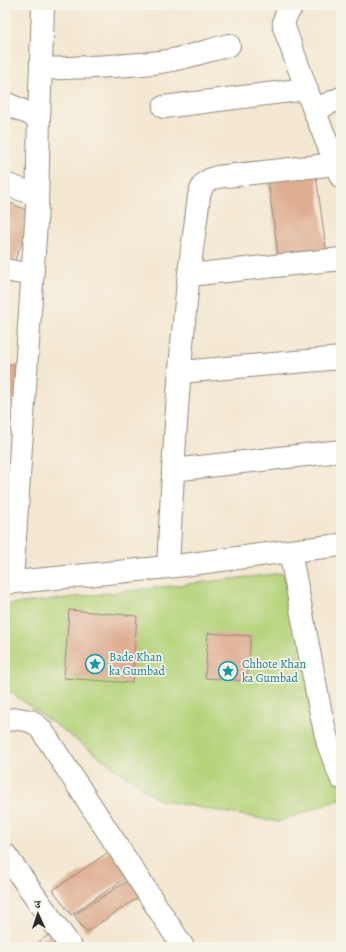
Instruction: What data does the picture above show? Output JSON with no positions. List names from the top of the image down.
{
  "places": {
    "place": ["Bade Khan ka Gumbad", "Chhote Khan ka Gumbad"]
  },
  "north": "top"
}
